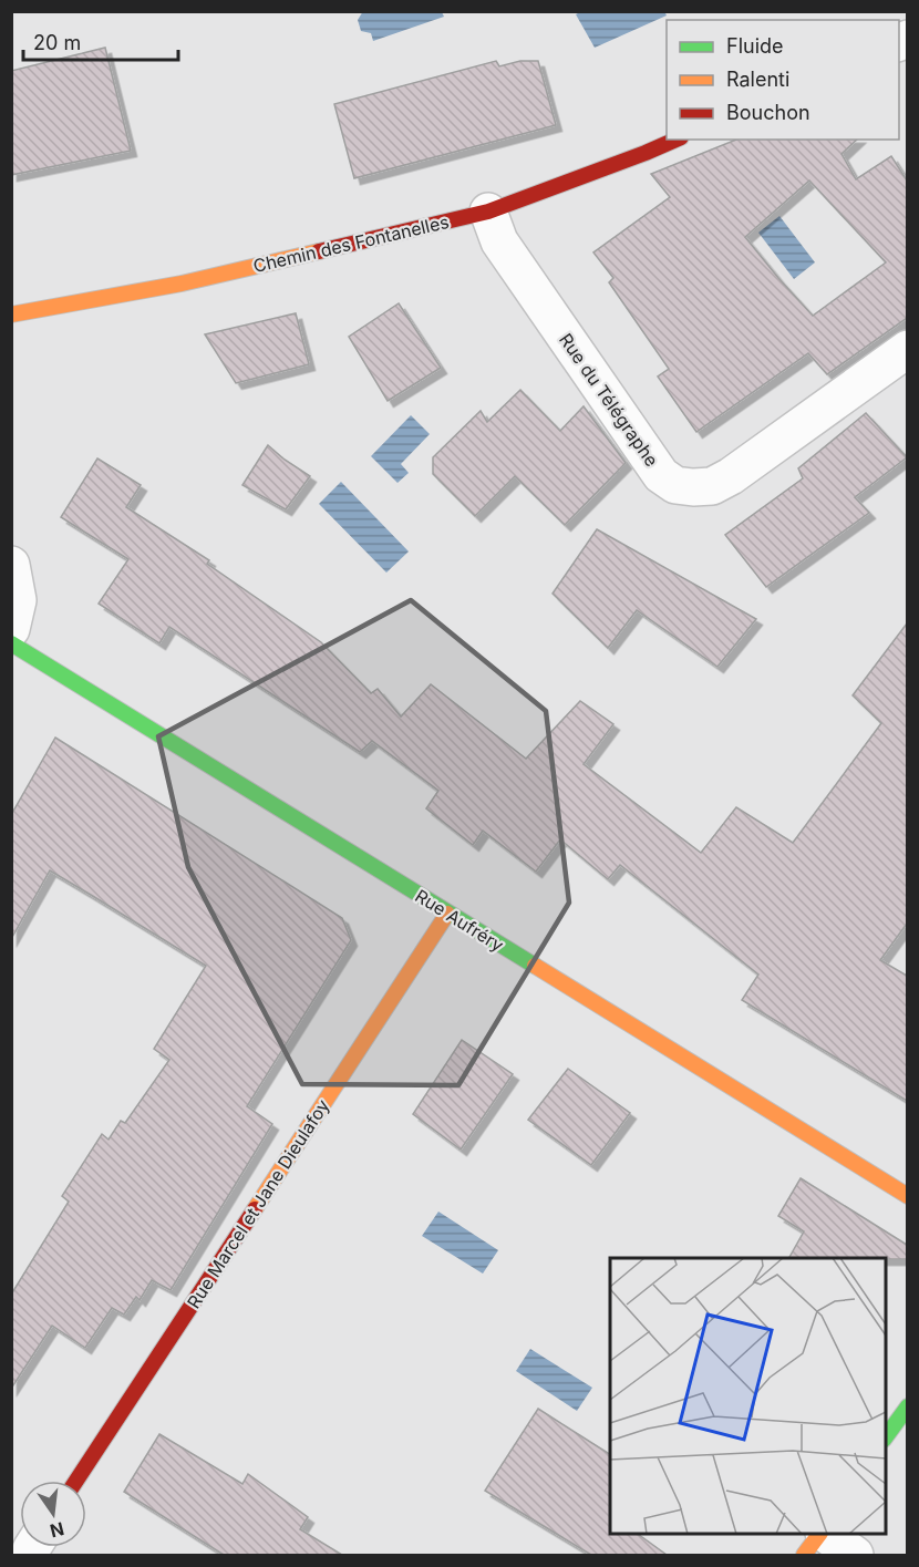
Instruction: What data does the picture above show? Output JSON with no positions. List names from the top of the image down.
{
  "streets": {
    "street": [
      "Chemin des Fontanelles",
      "Rue du Télégraphe",
      "Rue Aufréry",
      "Rue Marcel et Jane Dieulafoy"
    ]
  },
  "crossings": [
    ["Chemin des Fontanelles", "Rue du Télégraphe"],
    ["Rue Aufréry", "Rue Marcel et Jane Dieulafoy"]
  ],
  "legend": ["Fluide", "Ralenti", "Bouchon"],
  "scale_bar": "20 m",
  "north": "bottom"
}
